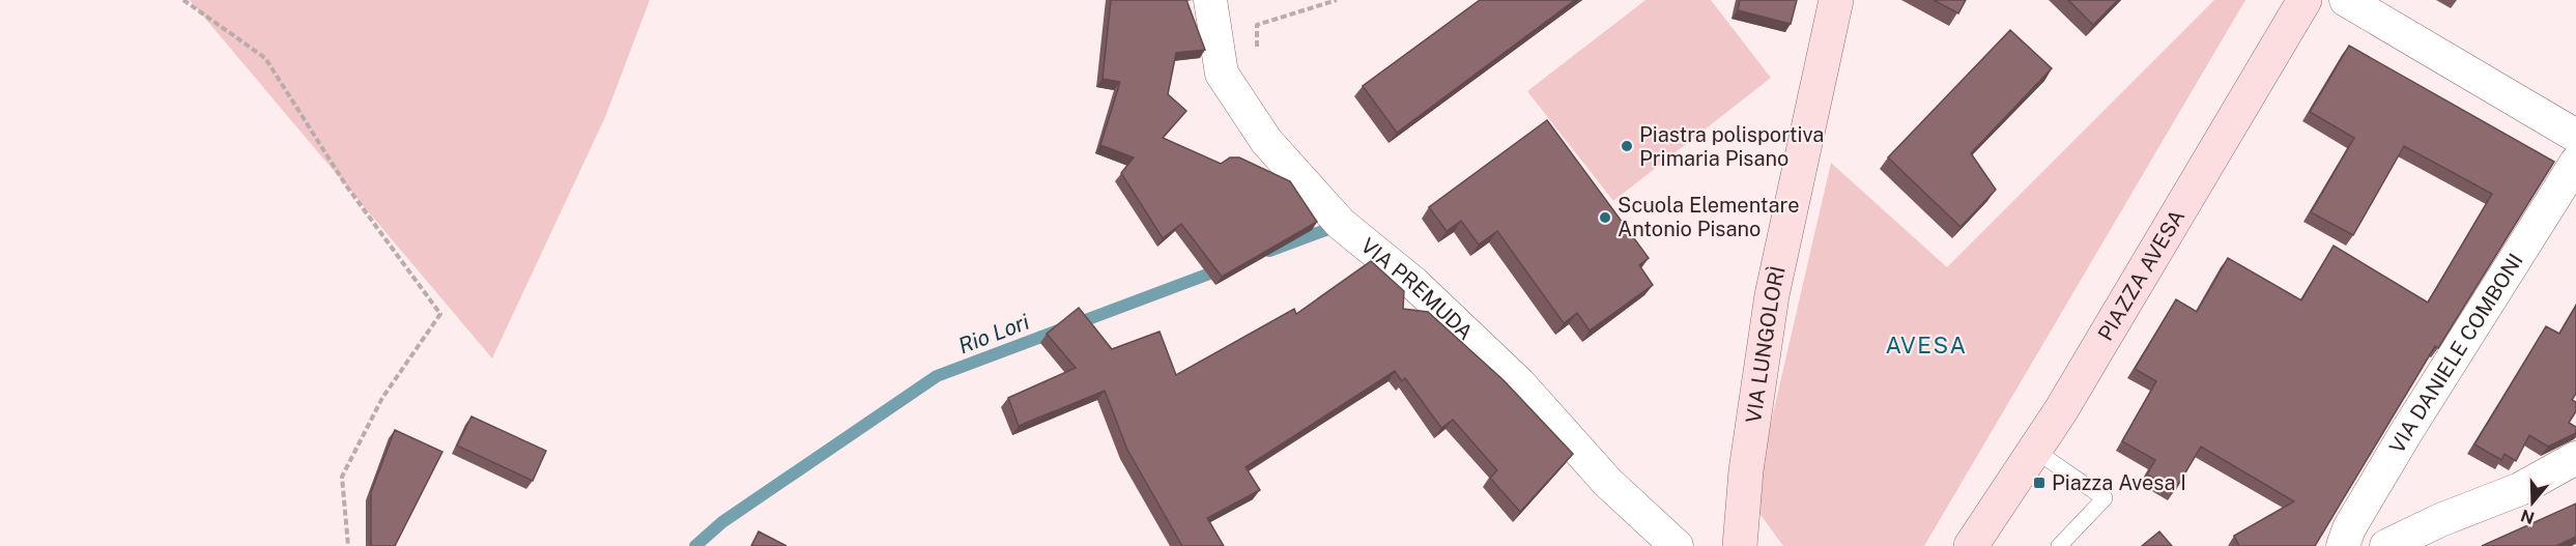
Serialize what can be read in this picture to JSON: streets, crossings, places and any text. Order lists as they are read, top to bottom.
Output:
{
  "streets": {
    "street": [
      "PIAZZA AVESA",
      "VIA PREMUDA",
      "VIA LUNGOLORÌ",
      "VIA DANIELE COMBONI"
    ]
  },
  "districts": ["AVESA"],
  "water": ["Rio Lori"],
  "places": {
    "other": ["Piastra polisportiva Primaria Pisano", "Scuola Elementare Antonio Pisano"],
    "transit": ["Piazza Avesa I"]
  },
  "north": "bottom"
}
